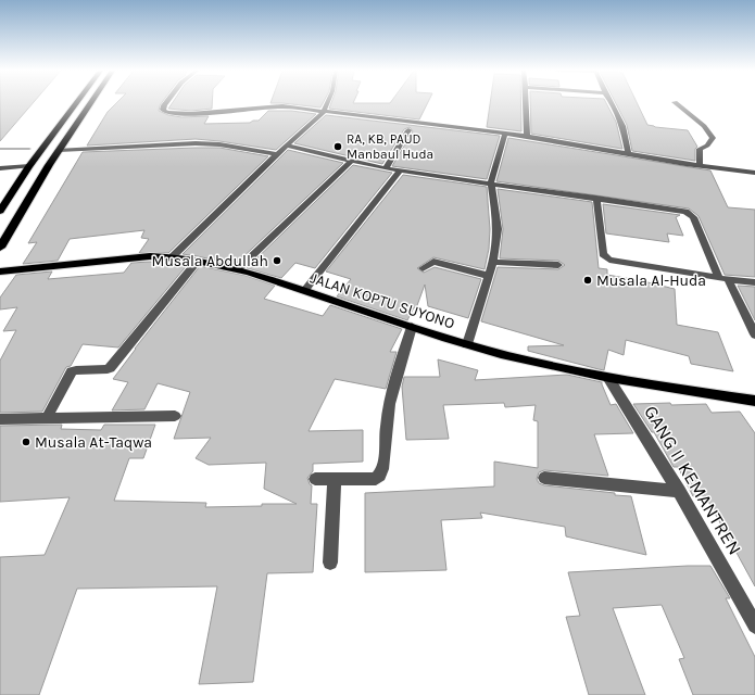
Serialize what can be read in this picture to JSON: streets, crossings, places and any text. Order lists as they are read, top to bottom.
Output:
{
  "streets": {
    "main road": ["JALAN KOPTU SUYONO"],
    "street": ["GANG II KEMANTREN"]
  },
  "crossings": [
    ["JALAN KOPTU SUYONO", "GANG II KEMANTREN"]
  ],
  "places": [
    "RA, KB, PAUD Manbaul Huda",
    "Musala Abdullah",
    "Musala Al-Huda",
    "Musala At-Taqwa"
  ]
}
